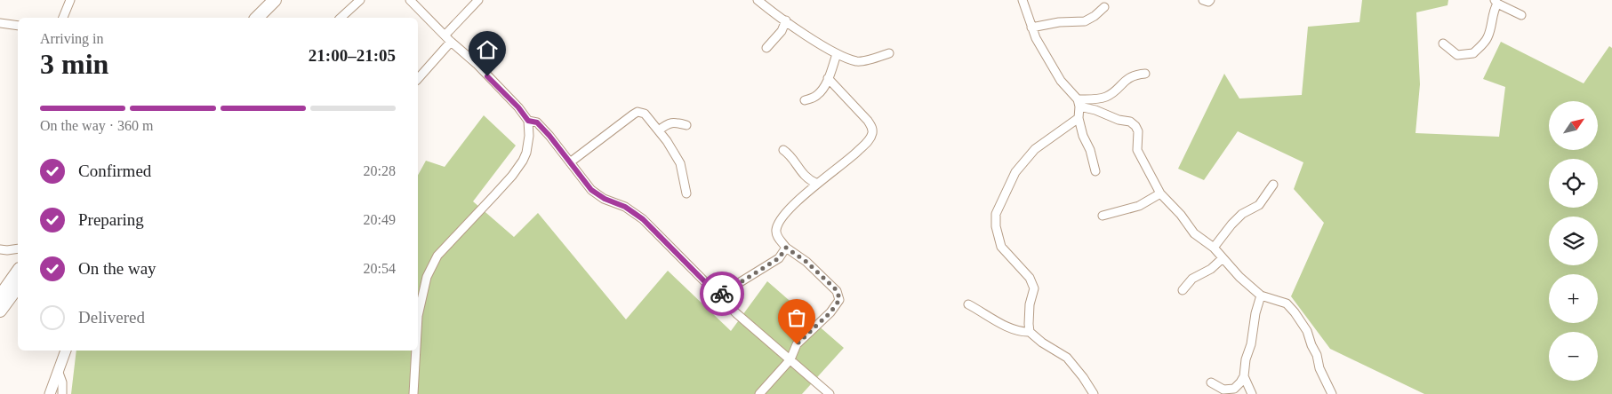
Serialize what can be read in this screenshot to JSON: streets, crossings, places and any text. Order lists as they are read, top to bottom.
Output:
{
  "north": "top right",
  "page": {
    "heading": ["3 min", "Arriving in", "21:00–21:05"],
    "bar": "On the way · 360 m",
    "map_buttons": ["+", "−"],
    "list": [
      ["Confirmed", "20:28"],
      ["Preparing", "20:49"],
      ["On the way", "20:54"],
      "Delivered"
    ]
  }
}
